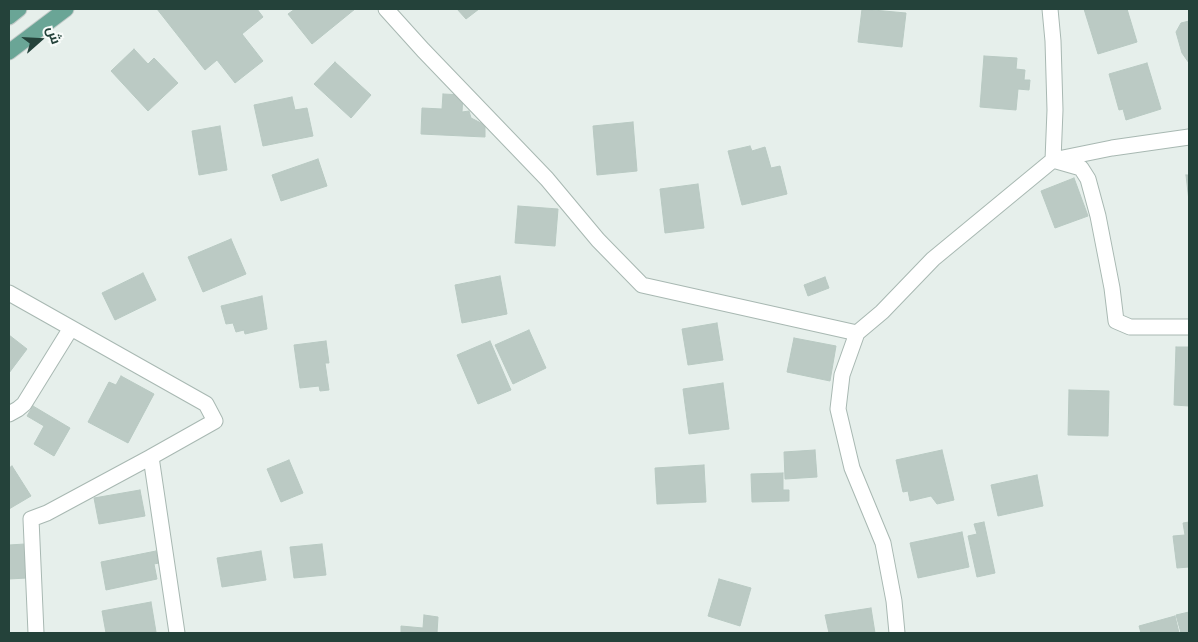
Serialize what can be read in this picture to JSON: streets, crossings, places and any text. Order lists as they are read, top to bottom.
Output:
{
  "north": "right"
}
